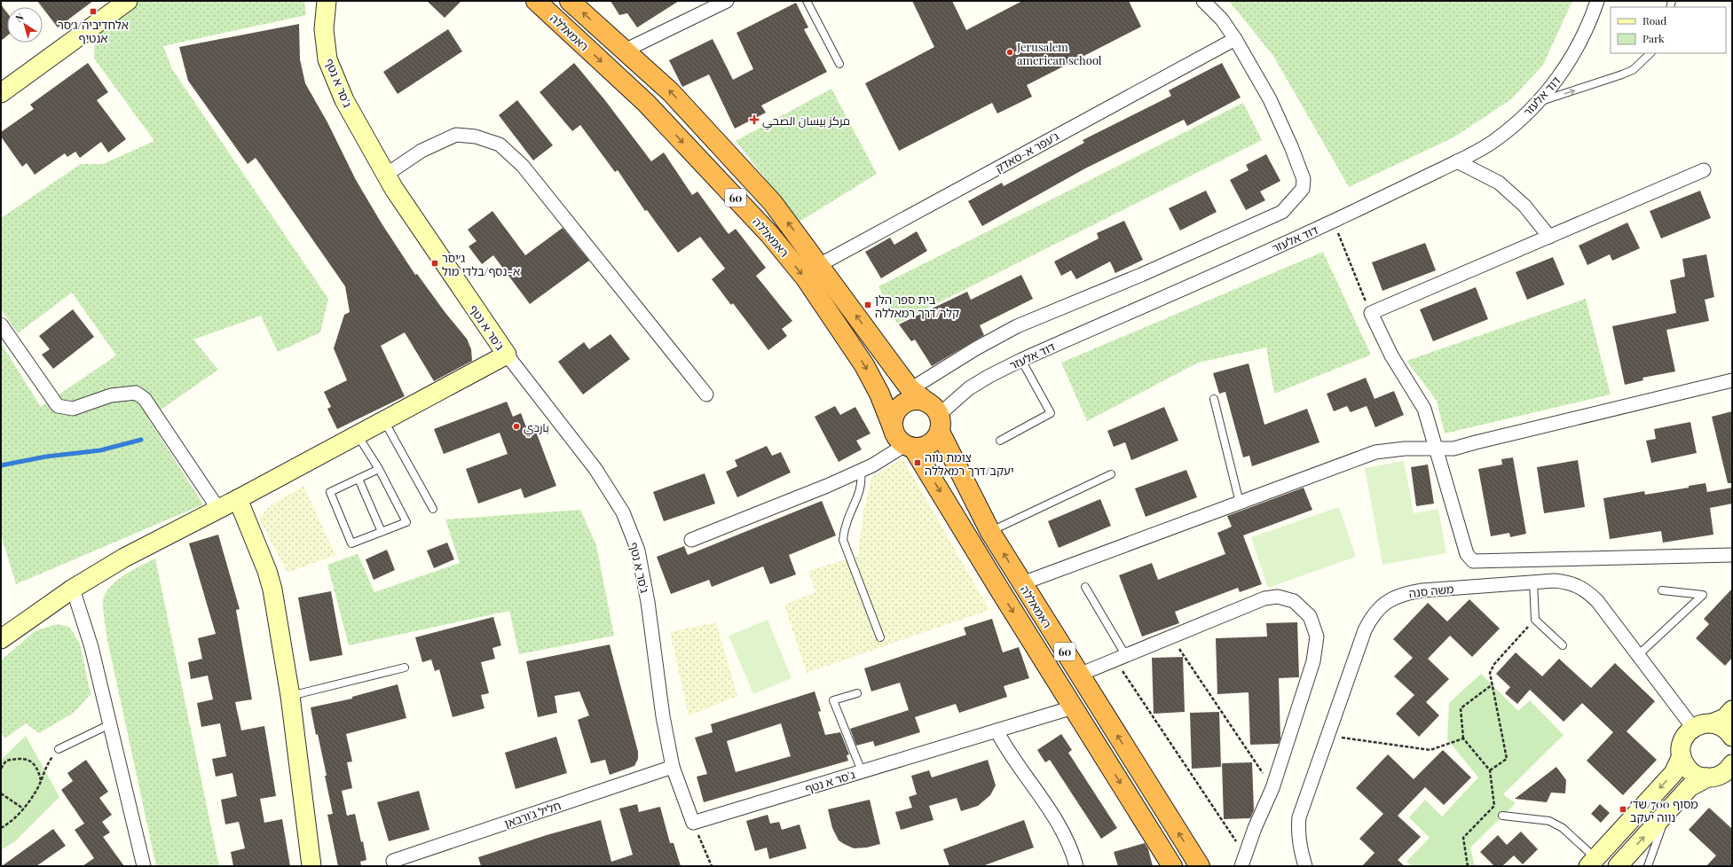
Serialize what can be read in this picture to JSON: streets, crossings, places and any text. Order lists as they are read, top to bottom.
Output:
{
  "streets": {
    "highway": ["ראמאללה", "60"],
    "street": [
      "ג'סר א נטף",
      "דוד אלעזר",
      "ג'עפר א-סאדק",
      "משה סנה",
      "חליל ג'ורבאן"
    ]
  },
  "crossings": [
    ["ראמאללה", "ג'סר א נטף"],
    ["ראמאללה", "דוד אלעזר"],
    ["ראמאללה", "ג'עפר א-סאדק"],
    ["ראמאללה", "60"],
    ["ג'סר א נטף", "חליל ג'ורבאן"],
    ["דוד אלעזר", "60"]
  ],
  "places": {
    "transit": [
      "אלחדיביה/ג׳סר אנטיף",
      "ג׳יסר א-נסף/בלדי מול",
      "בית ספר הלן קלר/דרך רמאללה",
      "צומת נווה יעקב/דרך רמאללה",
      "מסוף 700/שד׳ נווה יעקב"
    ],
    "other": ["Jerusalem american school", "باردي"],
    "health": ["مركز بيسان الصحي"]
  },
  "legend": ["Road", "Park"],
  "north": "top left"
}
